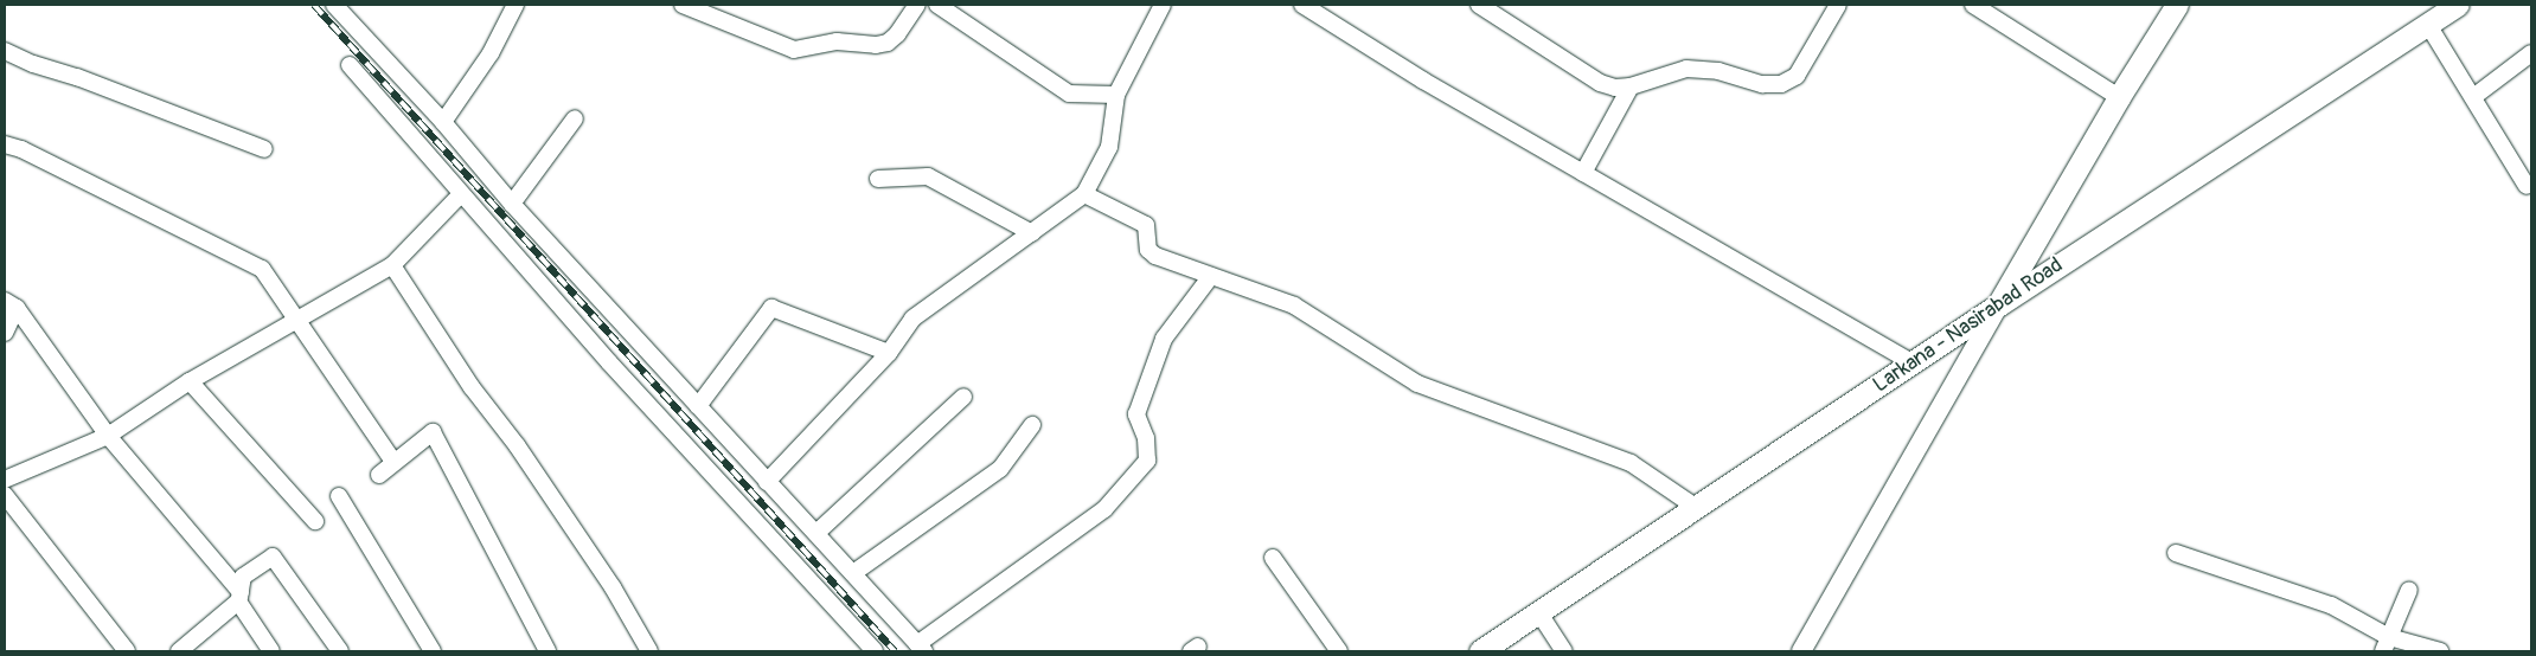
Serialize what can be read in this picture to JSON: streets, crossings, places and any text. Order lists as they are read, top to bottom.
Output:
{
  "streets": {
    "main road": ["Larkana - Nasirabad Road"]
  }
}
